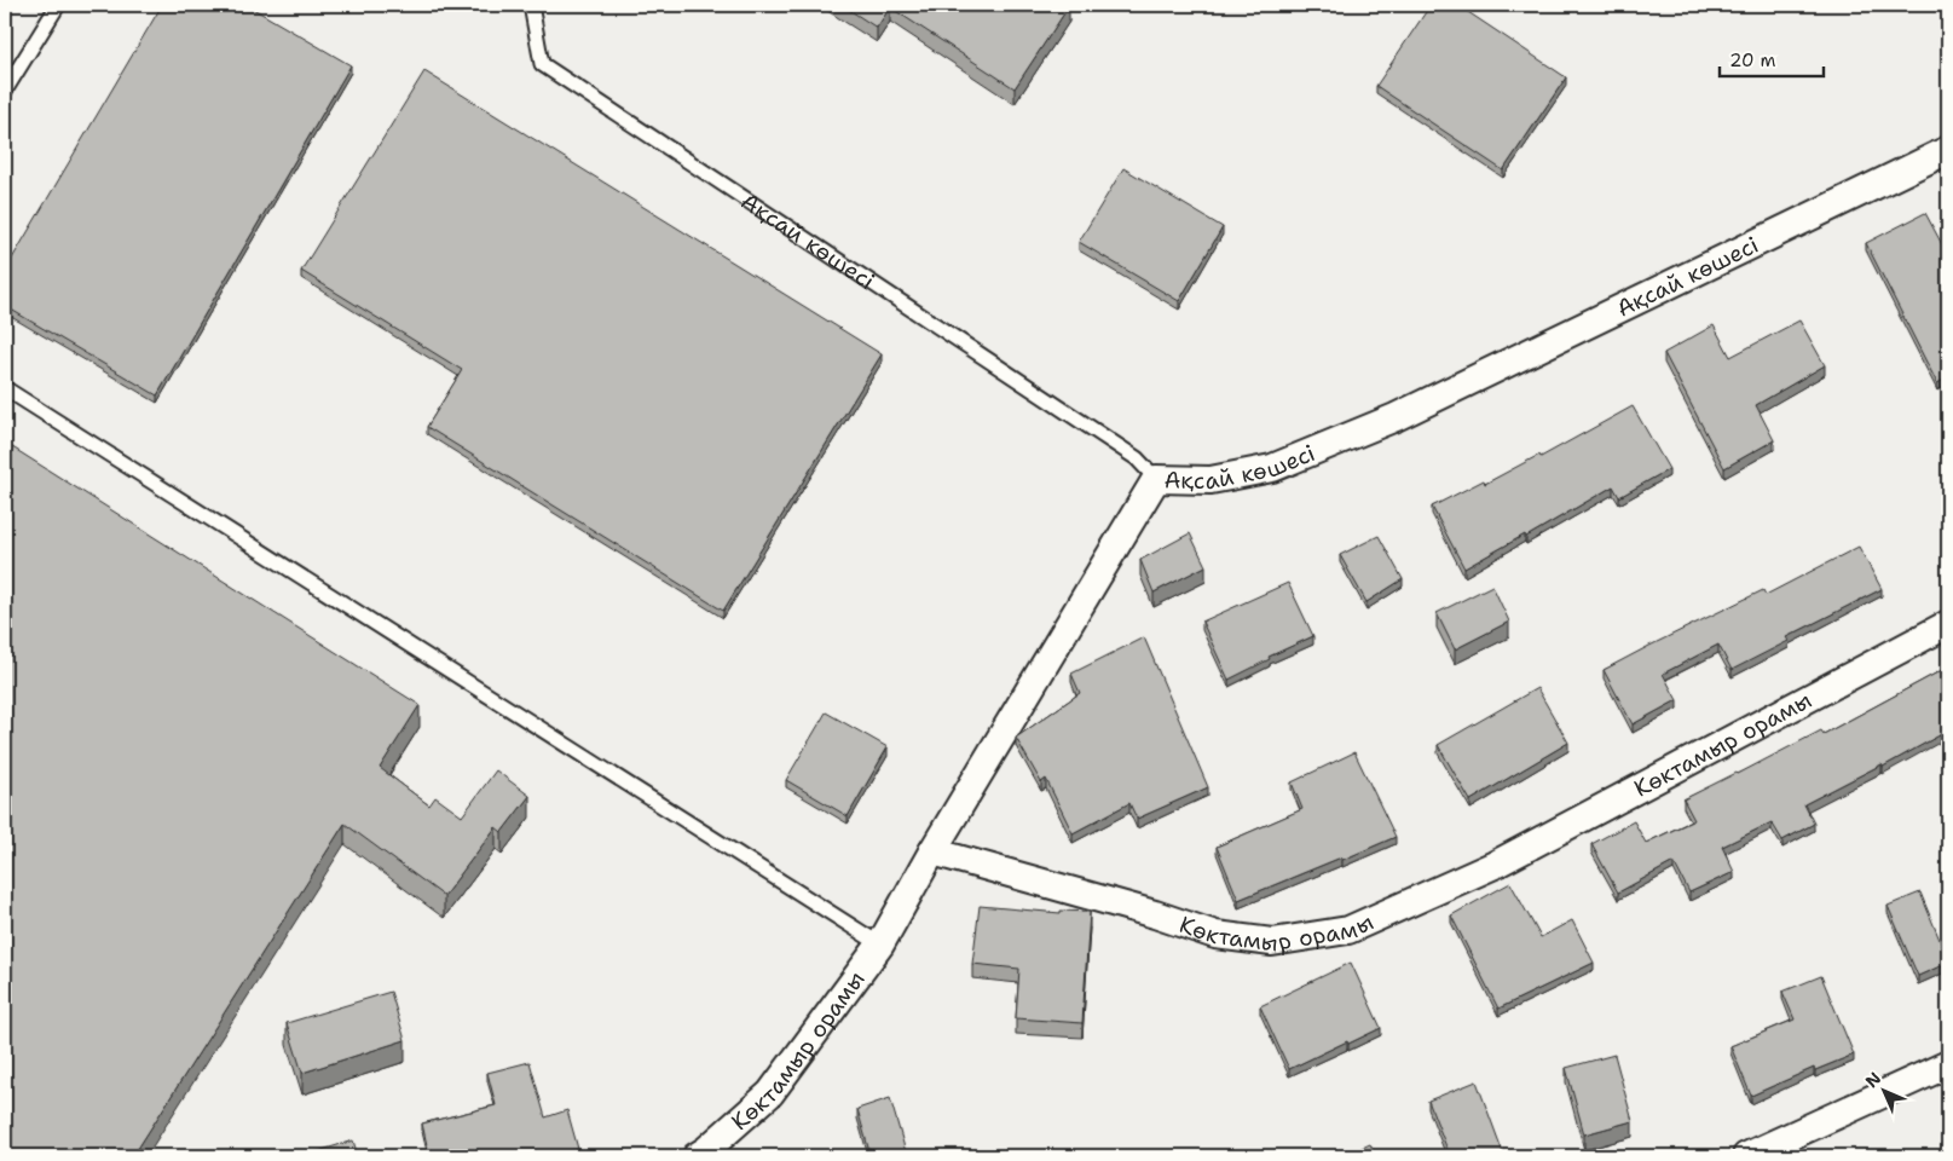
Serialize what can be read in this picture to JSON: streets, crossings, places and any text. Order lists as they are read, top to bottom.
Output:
{
  "streets": {
    "street": ["Ақсай көшесі", "Көктамыр орамы"]
  },
  "scale_bar": "20 m",
  "north": "top left"
}
